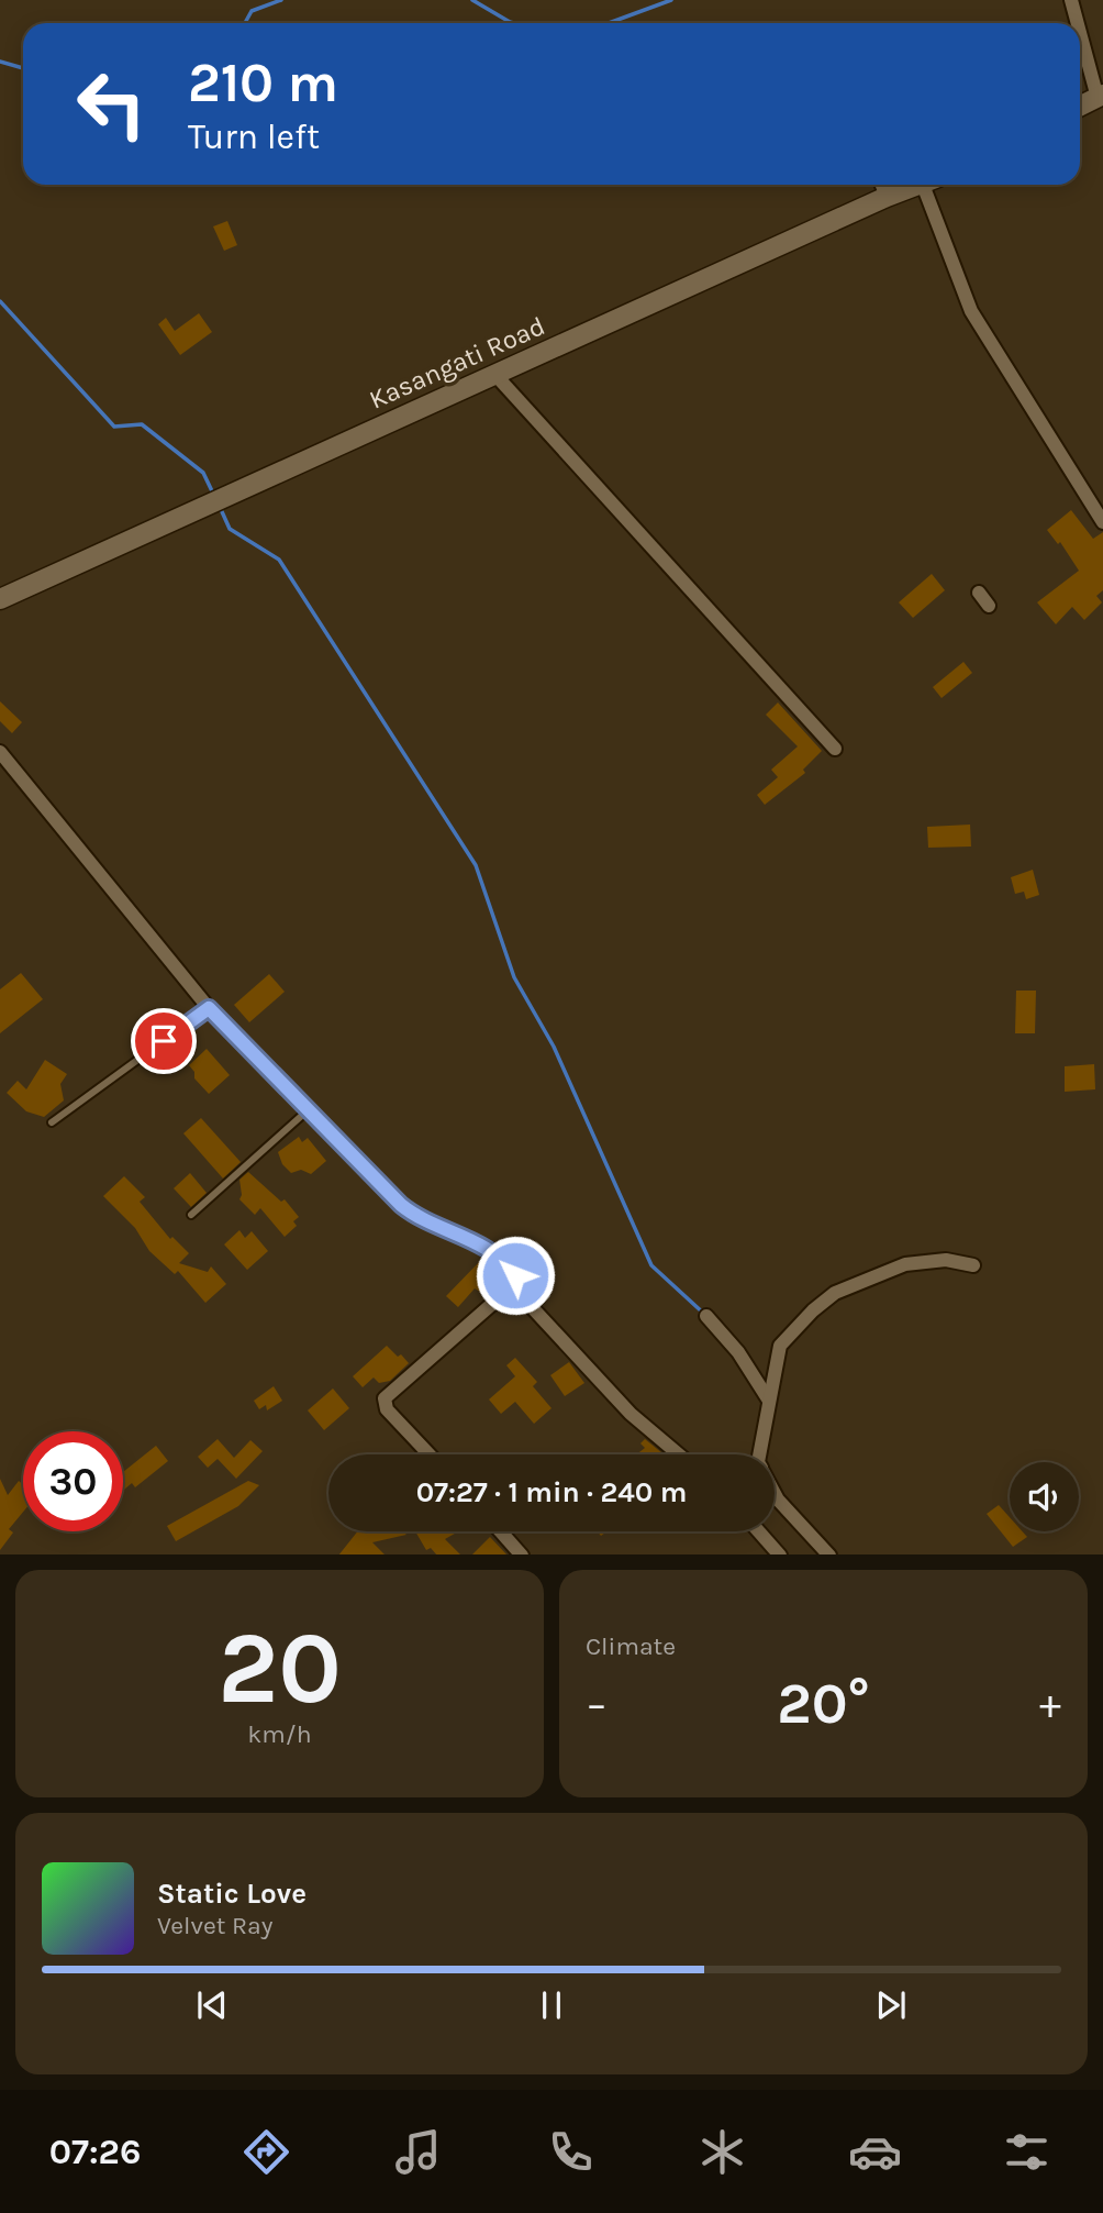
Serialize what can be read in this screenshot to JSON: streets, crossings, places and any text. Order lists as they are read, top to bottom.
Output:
{
  "streets": {
    "street": ["Kasangati Road"]
  },
  "page": {
    "turn": ["210 m", "Turn left"],
    "limit": "30",
    "trip": "07:27 · 1 min · 240 m",
    "tile": [
      ["20", "km/h"],
      "Climate"
    ],
    "heat": ["−", "20°", "+"],
    "song": ["Static Love", "Velvet Ray"],
    "tabs": "07:26"
  }
}
